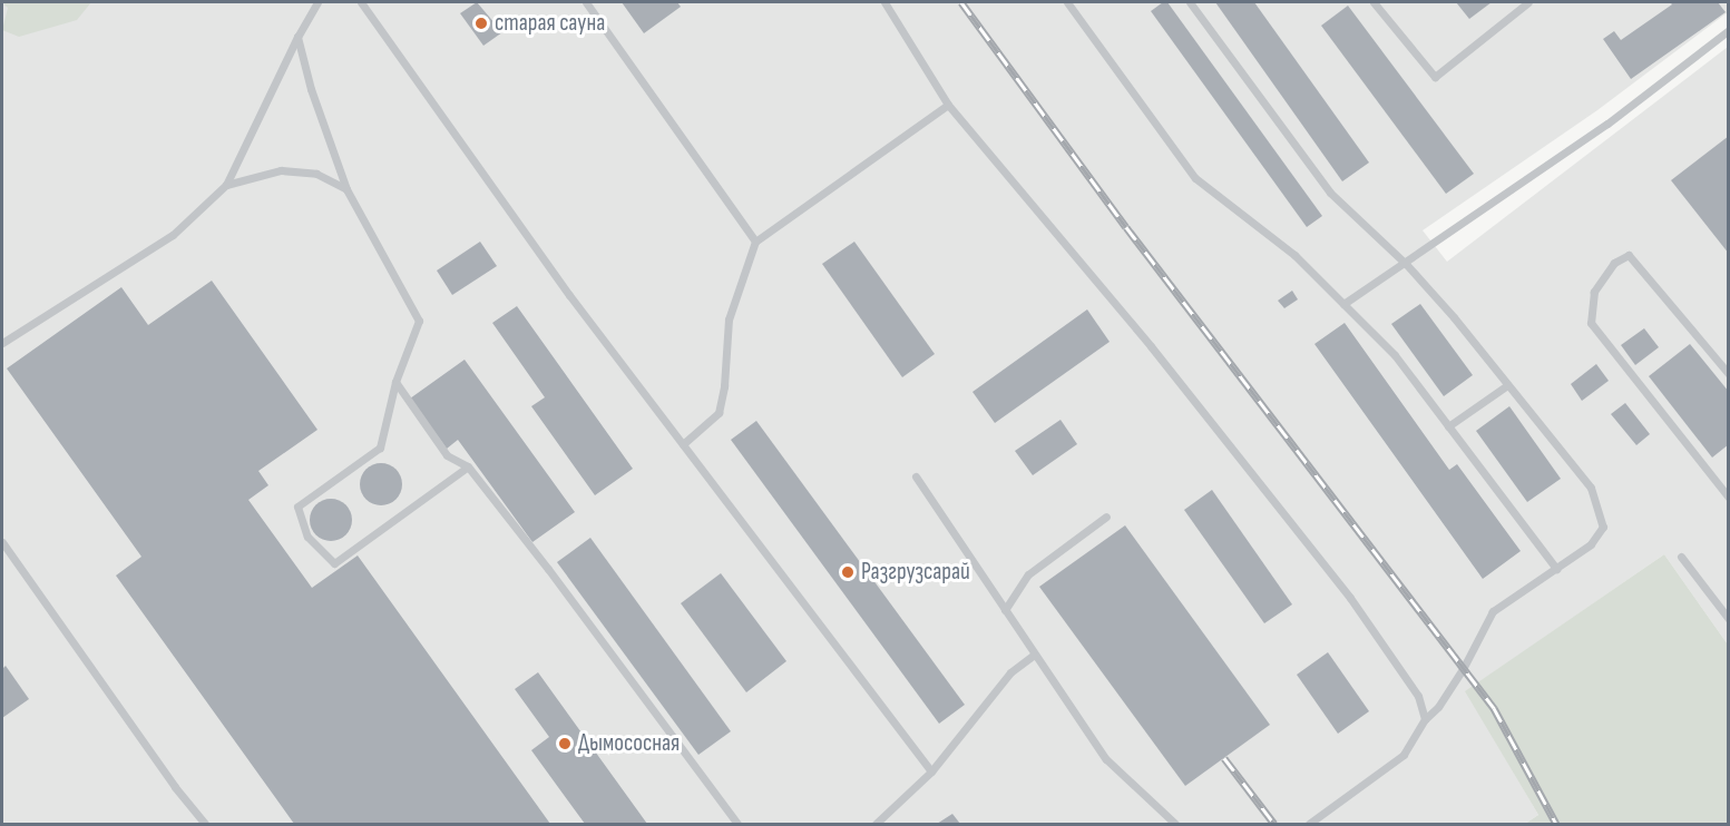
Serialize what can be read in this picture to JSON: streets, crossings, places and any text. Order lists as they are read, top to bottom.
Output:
{
  "places": ["старая сауна", "Разгрузсарай", "Дымососная"]
}
